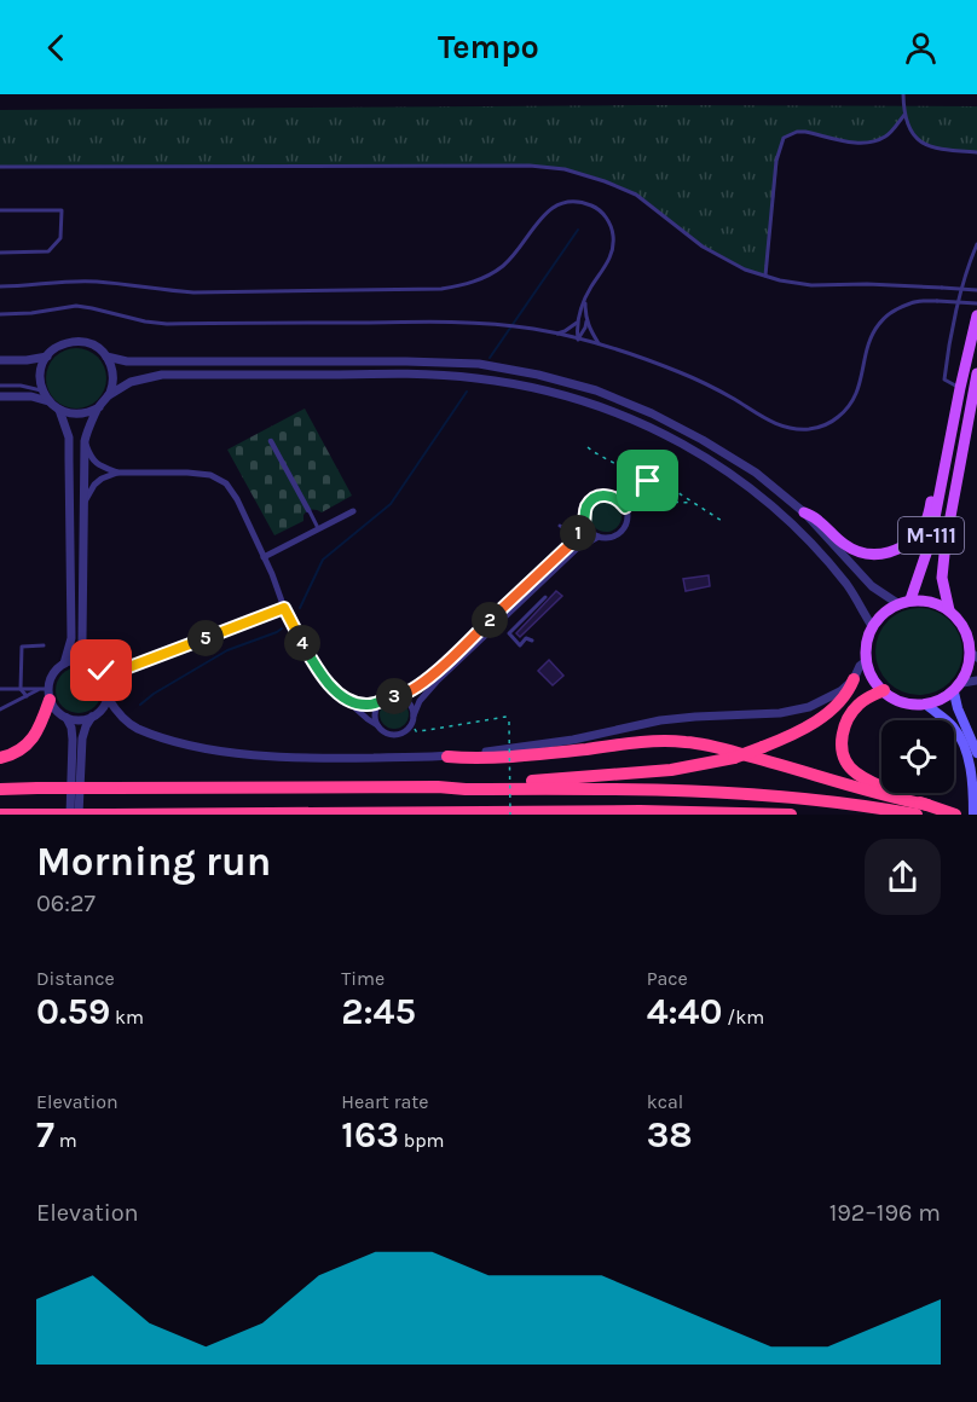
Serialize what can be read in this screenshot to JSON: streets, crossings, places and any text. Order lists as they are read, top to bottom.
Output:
{
  "streets": {
    "main road": ["M-111"]
  },
  "page": {
    "header": "Tempo",
    "pins": [
      "1",
      "2",
      "5",
      "4",
      "3"
    ],
    "heading": ["Morning run", "06:27"],
    "stats": [
      ["Distance", "0.59 km"],
      ["Time", "2:45"],
      ["Pace", "4:40 /km"],
      ["Elevation", "7 m"],
      ["Heart rate", "163 bpm"],
      ["kcal", "38"]
    ],
    "chart": ["Elevation", "192–196 m"]
  }
}
